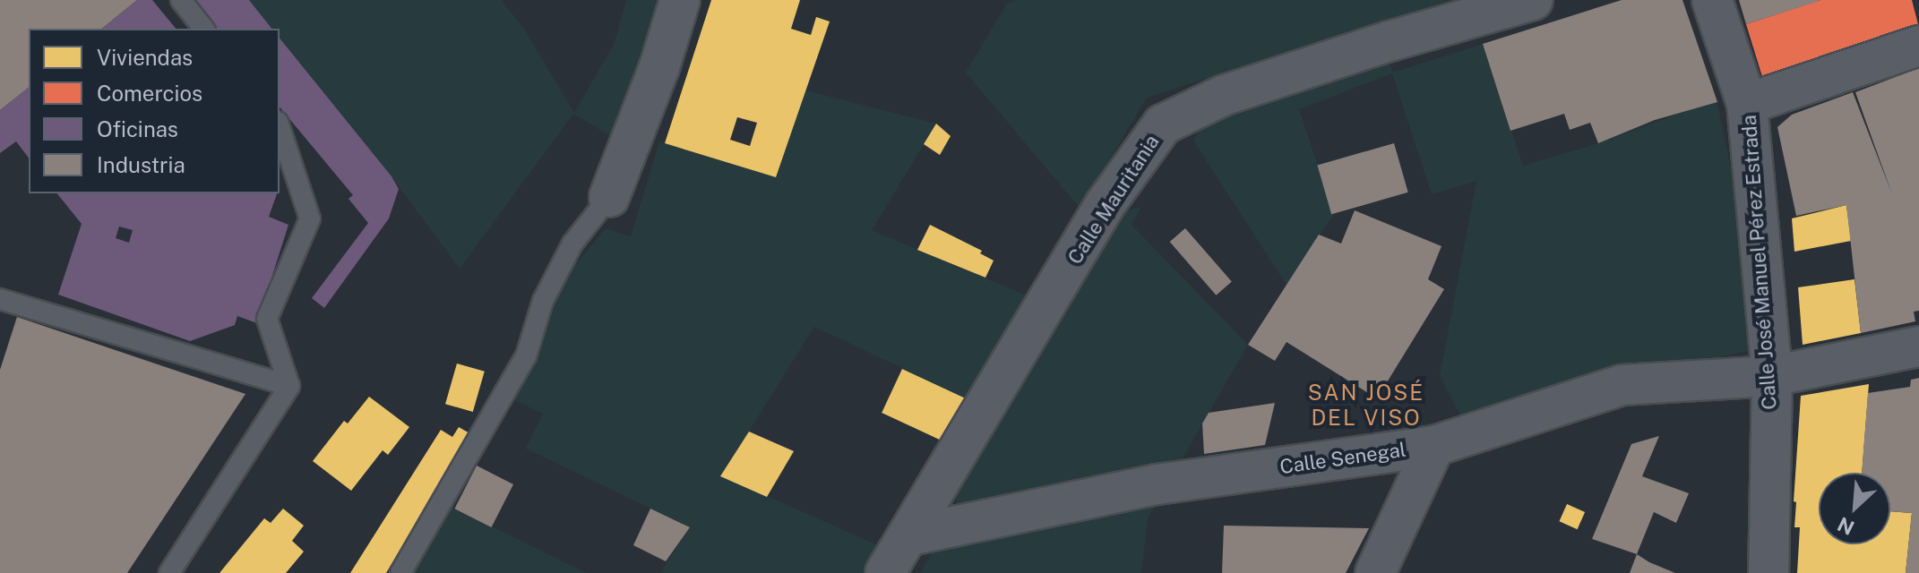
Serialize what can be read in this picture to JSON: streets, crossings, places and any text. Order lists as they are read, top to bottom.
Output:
{
  "streets": {
    "street": ["Calle Mauritania", "Calle José Manuel Pérez Estrada", "Calle Senegal"]
  },
  "crossings": [
    ["Calle Mauritania", "Calle Senegal"],
    ["Calle José Manuel Pérez Estrada", "Calle Senegal"]
  ],
  "districts": ["SAN JOSÉ DEL VISO"],
  "legend": [
    "Viviendas",
    "Comercios",
    "Oficinas",
    "Industria"
  ],
  "north": "bottom left"
}
